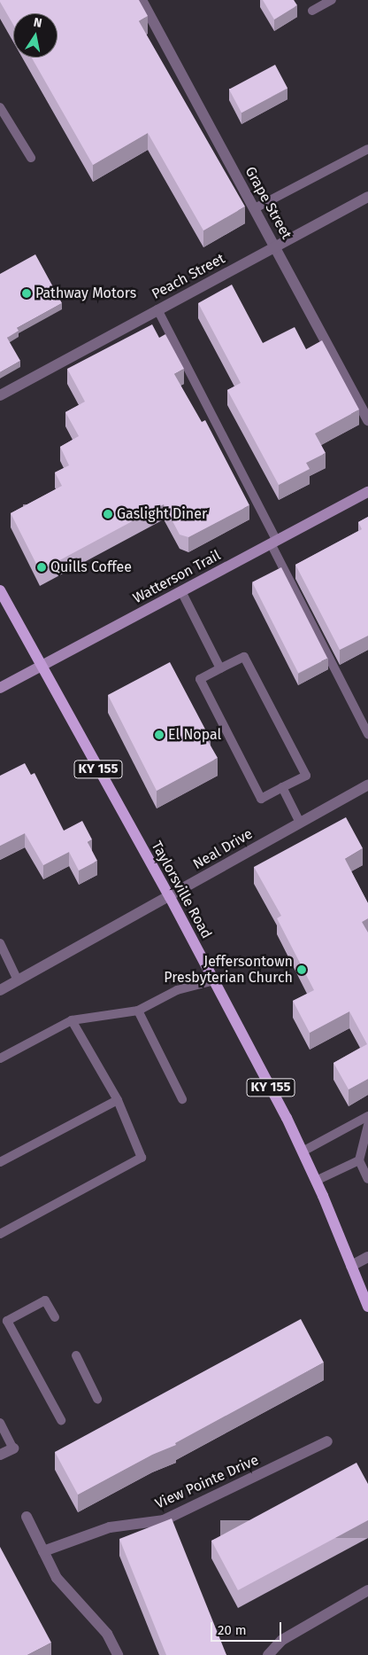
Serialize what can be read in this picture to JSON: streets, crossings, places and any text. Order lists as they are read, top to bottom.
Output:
{
  "streets": {
    "main road": ["Watterson Trail", "KY 155", "Taylorsville Road"],
    "street": [
      "Grape Street",
      "Peach Street",
      "Neal Drive",
      "View Pointe Drive"
    ]
  },
  "crossings": [
    ["Grape Street", "Peach Street"],
    ["Watterson Trail", "Taylorsville Road"],
    ["Neal Drive", "Taylorsville Road"]
  ],
  "places": [
    "Pathway Motors",
    "Gaslight Diner",
    "Quills Coffee",
    "El Nopal",
    "Jeffersontown Presbyterian Church"
  ],
  "scale_bar": "20 m",
  "north": "top"
}
